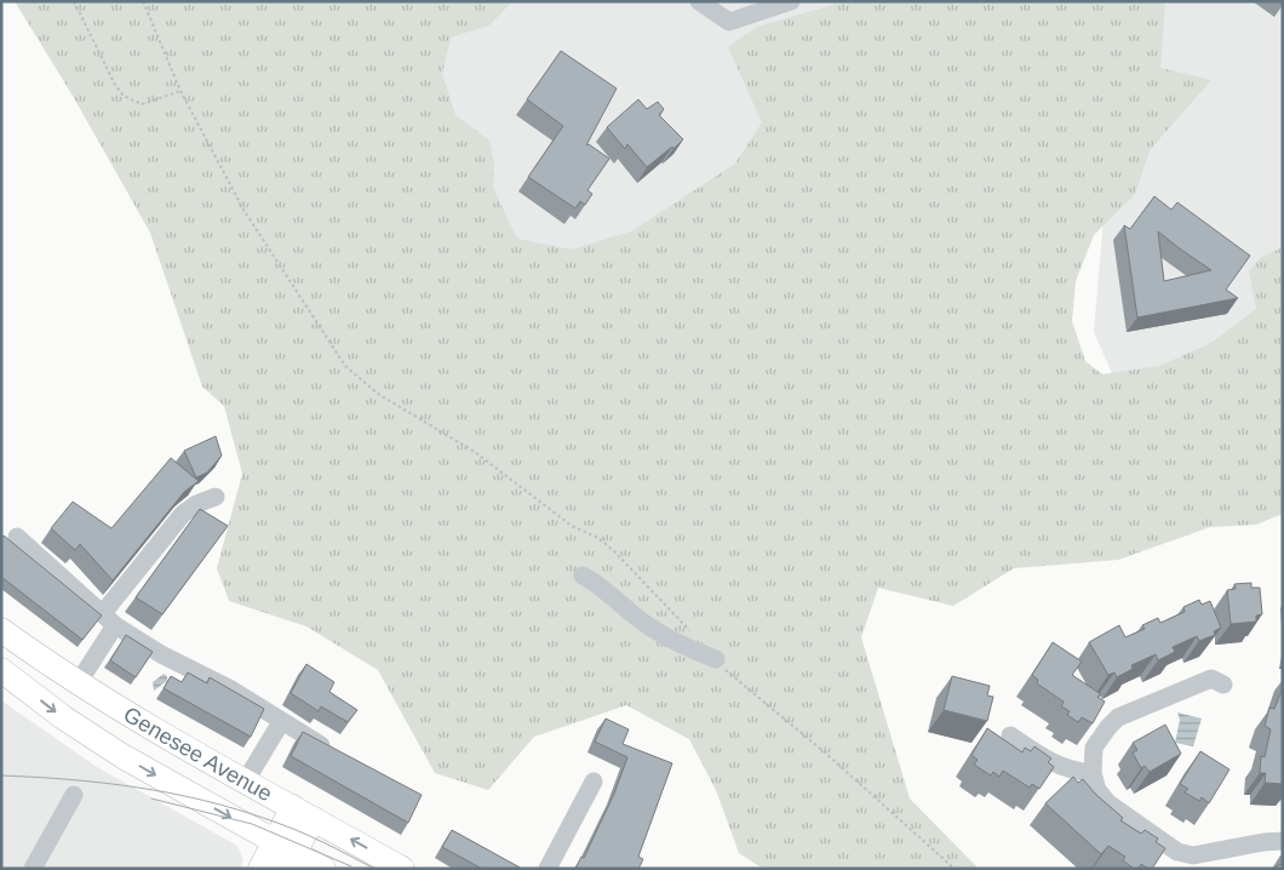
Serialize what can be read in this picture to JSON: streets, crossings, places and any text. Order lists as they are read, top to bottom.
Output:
{
  "streets": {
    "main road": ["Genesee Avenue"]
  }
}
